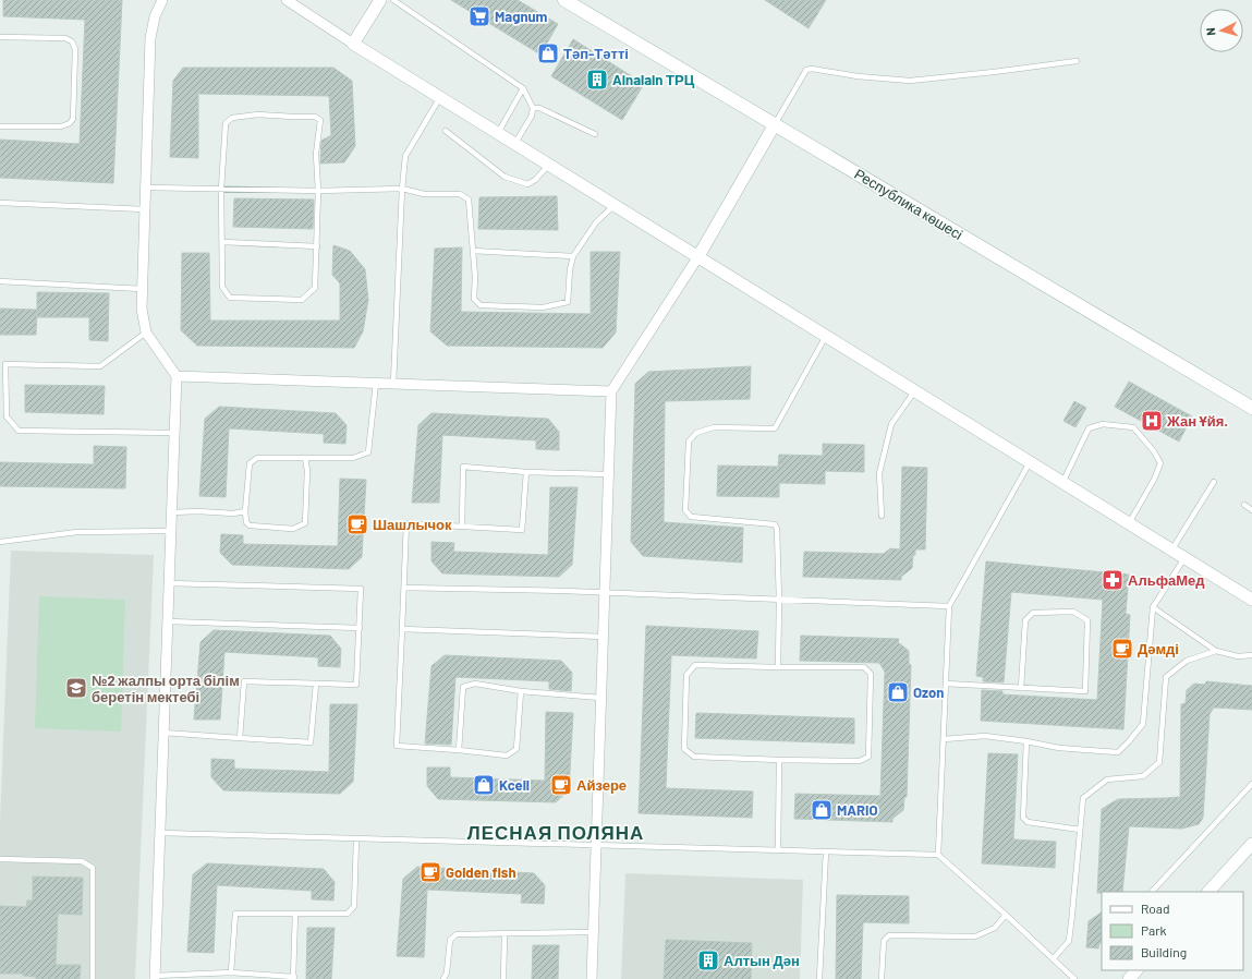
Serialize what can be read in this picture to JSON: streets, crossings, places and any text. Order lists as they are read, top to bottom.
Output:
{
  "streets": {
    "main road": ["Республика көшесі"]
  },
  "districts": ["ЛЕСНАЯ ПОЛЯНА"],
  "places": {
    "supermarket": ["Magnum"],
    "shop": [
      "Тәп-Тәтті",
      "Ozon",
      "Kcell",
      "MARIO"
    ],
    "building": ["Ainalain ТРЦ", "Алтын Дән"],
    "hospital": ["Жан Ұйя."],
    "cafe": [
      "Шашлычок",
      "Дәмді",
      "Айзере",
      "Golden fish"
    ],
    "pharmacy": ["АльфаМед"],
    "school or university": ["№2 жалпы орта білім беретін мектебі"]
  },
  "legend": ["Road", "Park", "Building"],
  "north": "left"
}
